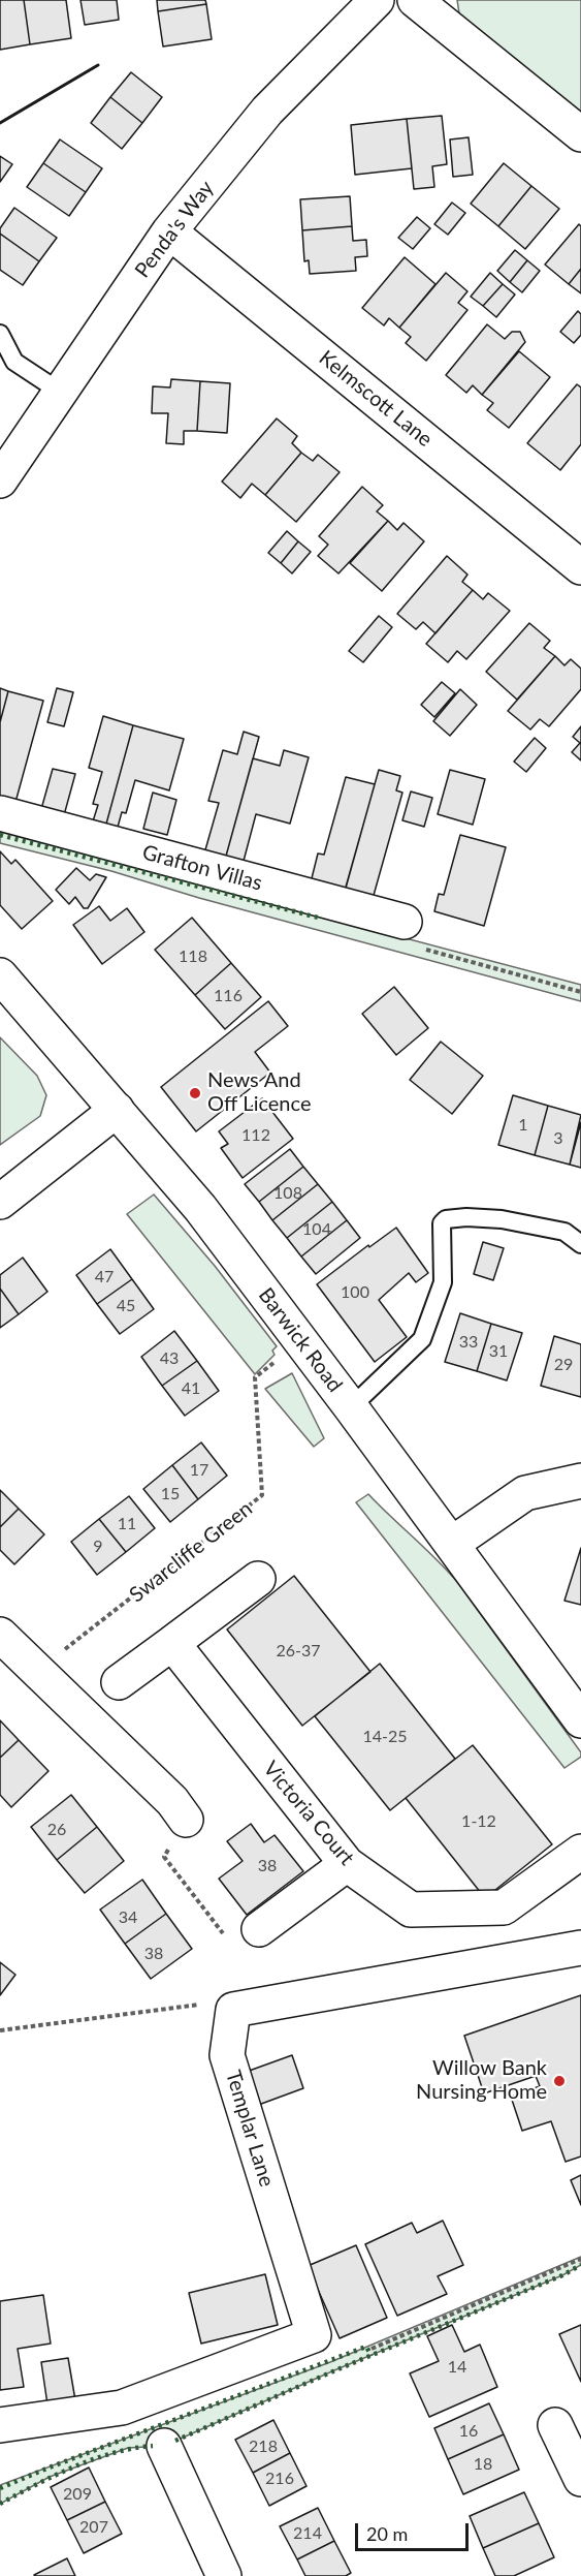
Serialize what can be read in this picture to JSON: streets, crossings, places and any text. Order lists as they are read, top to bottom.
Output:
{
  "streets": {
    "street": [
      "Penda's Way",
      "Kelmscott Lane",
      "Grafton Villas",
      "Barwick Road",
      "Victoria Court",
      "Templar Lane"
    ],
    "path": ["Swarcliffe Green"]
  },
  "crossings": [
    ["Penda's Way", "Kelmscott Lane"],
    ["Barwick Road", "Swarcliffe Green"]
  ],
  "places": ["News And Off Licence", "Willow Bank Nursing Home"],
  "house_numbers": [
    "118",
    "116",
    "1",
    "112",
    "3",
    "108",
    "104",
    "47",
    "100",
    "45",
    "33",
    "31",
    "43",
    "29",
    "41",
    "17",
    "15",
    "11",
    "9",
    "26-37",
    "14-25",
    "1-12",
    "26",
    "38",
    "34",
    "38",
    "14",
    "16",
    "218",
    "18",
    "216",
    "209",
    "207",
    "214"
  ],
  "scale_bar": "20 m"
}
